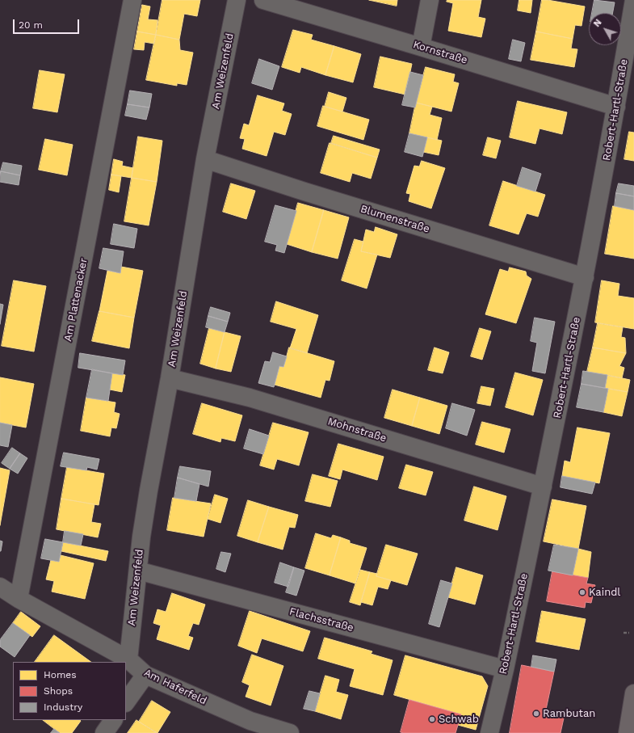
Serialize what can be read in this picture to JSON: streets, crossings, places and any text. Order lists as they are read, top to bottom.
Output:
{
  "streets": {
    "street": [
      "Kornstraße",
      "Am Weizenfeld",
      "Robert-Hartl-Straße",
      "Blumenstraße",
      "Am Plattenacker",
      "Mohnstraße",
      "Flachsstraße",
      "Am Haferfeld"
    ]
  },
  "crossings": [
    ["Kornstraße", "Robert-Hartl-Straße"],
    ["Am Weizenfeld", "Blumenstraße"],
    ["Am Weizenfeld", "Mohnstraße"],
    ["Am Weizenfeld", "Flachsstraße"],
    ["Am Weizenfeld", "Am Haferfeld"],
    ["Robert-Hartl-Straße", "Blumenstraße"],
    ["Robert-Hartl-Straße", "Mohnstraße"],
    ["Robert-Hartl-Straße", "Flachsstraße"],
    ["Am Plattenacker", "Am Haferfeld"]
  ],
  "places": ["Kaindl", "Rambutan", "Schwab"],
  "legend": ["Homes", "Shops", "Industry"],
  "scale_bar": "20 m",
  "north": "top left"
}
